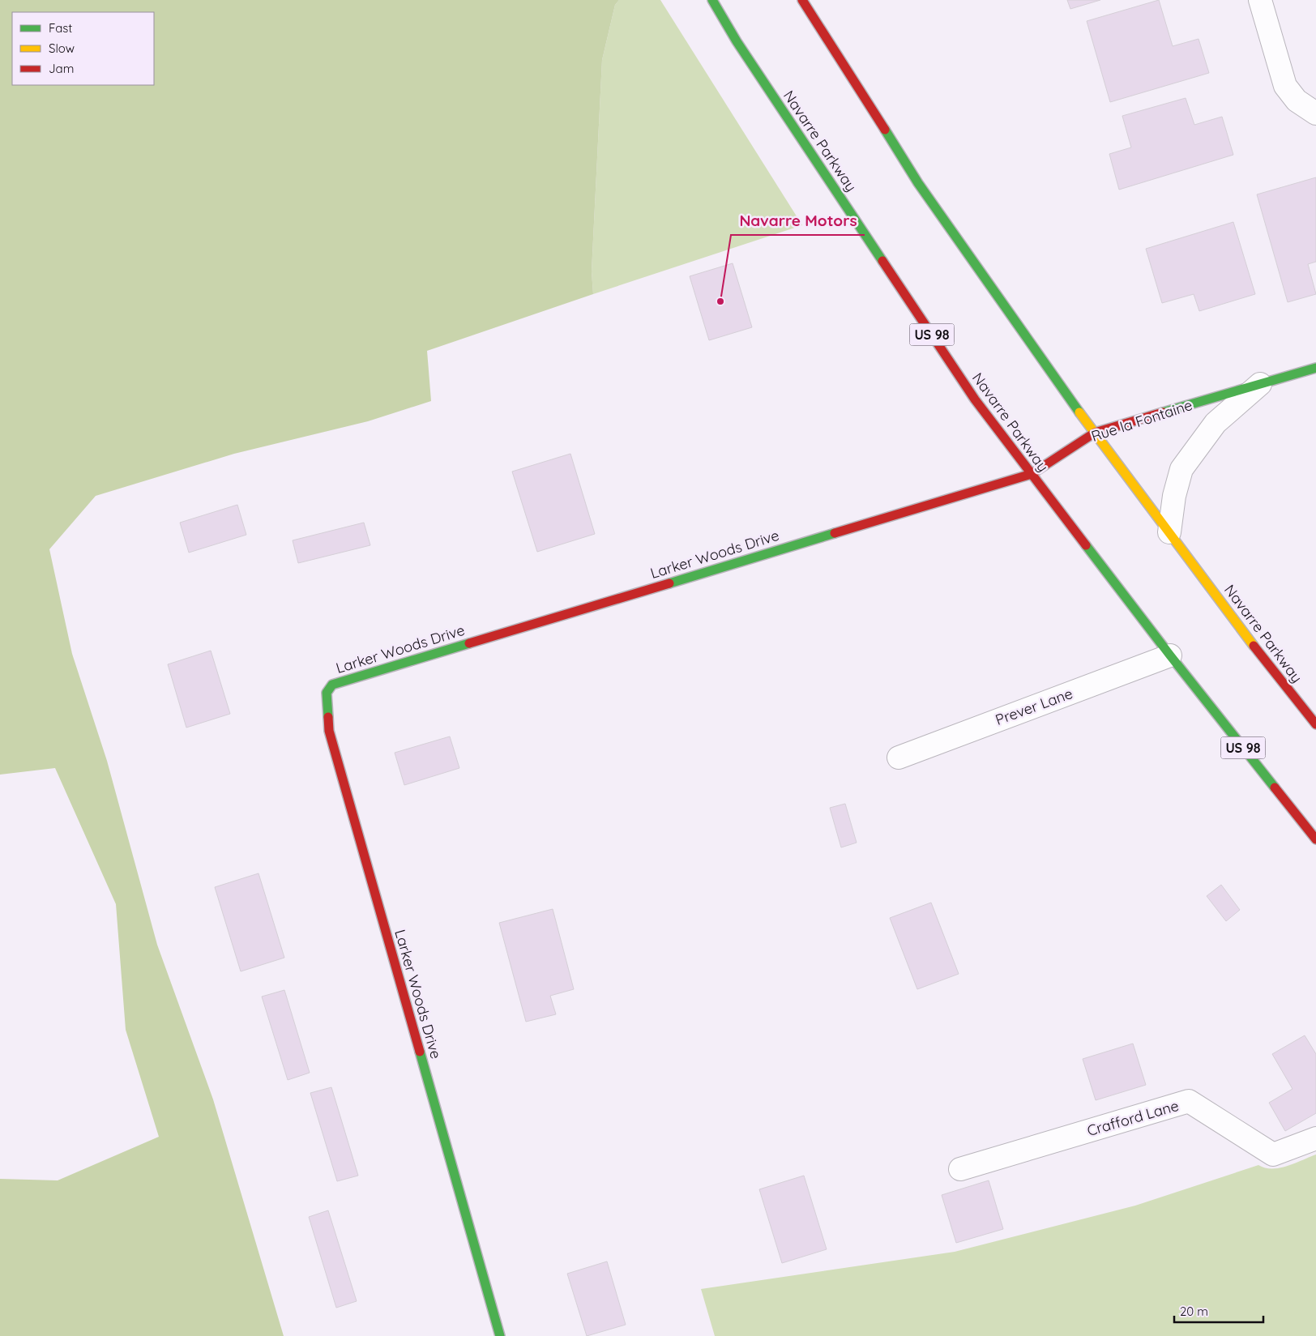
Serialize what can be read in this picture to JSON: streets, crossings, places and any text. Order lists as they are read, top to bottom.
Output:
{
  "streets": {
    "main road": [
      "Navarre Parkway",
      "US 98",
      "Rue la Fontaine",
      "Larker Woods Drive"
    ],
    "street": ["Prever Lane", "Crafford Lane"]
  },
  "crossings": [
    ["Navarre Parkway", "Rue la Fontaine"],
    ["Navarre Parkway", "Larker Woods Drive"],
    ["Navarre Parkway", "Prever Lane"],
    ["Rue la Fontaine", "Larker Woods Drive"]
  ],
  "places": ["Navarre Motors"],
  "legend": ["Fast", "Slow", "Jam"],
  "scale_bar": "20 m"
}
